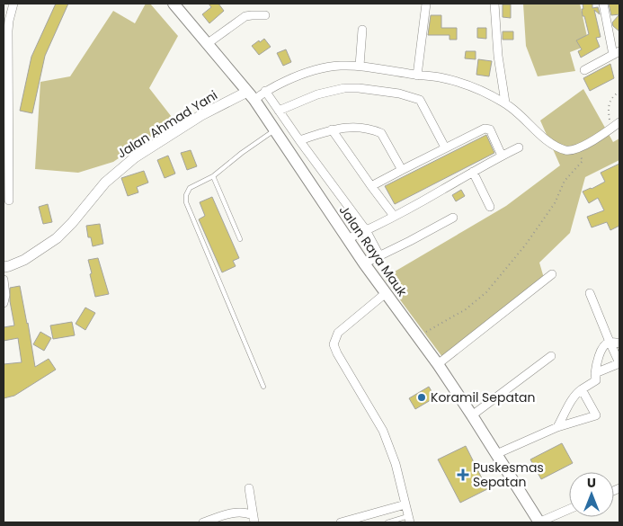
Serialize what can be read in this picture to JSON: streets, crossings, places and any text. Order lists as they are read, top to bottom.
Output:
{
  "streets": {
    "main road": ["Jalan Raya Mauk"],
    "street": ["Jalan Ahmad Yani"]
  },
  "crossings": [
    ["Jalan Ahmad Yani", "Jalan Raya Mauk"]
  ],
  "places": {
    "other": ["Koramil Sepatan"],
    "health": ["Puskesmas Sepatan"]
  },
  "north": "top"
}
